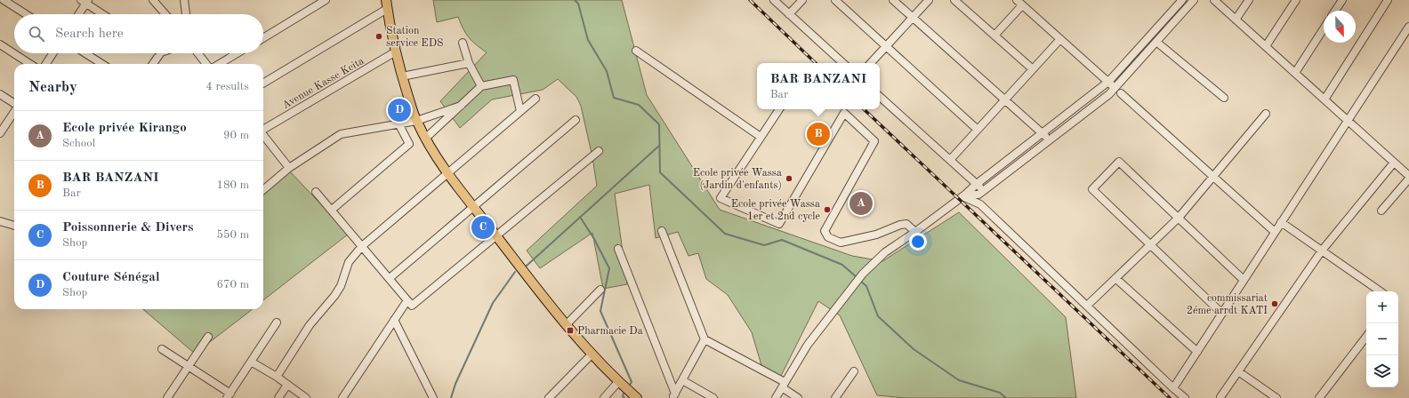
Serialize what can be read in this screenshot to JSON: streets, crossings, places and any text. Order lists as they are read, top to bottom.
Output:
{
  "streets": {
    "street": ["Avenue Kasse Keita"]
  },
  "places": {
    "other": [
      "Station service EDS",
      "Ecole privée Wassa (Jardin d'enfants)",
      "Ecole privée Wassa 1er et 2nd cycle",
      "commissariat 2éme arrdt KATI"
    ],
    "transit": ["Pharmacie Da"]
  },
  "north": "bottom",
  "page": {
    "search": "Search here",
    "popup": ["BAR BANZANI", "Bar"],
    "heading": ["Nearby", "4 results"],
    "pins": [
      "D",
      "B",
      "A",
      "C"
    ],
    "list": [
      {
        "mark": "A",
        "name": "Ecole privée Kirango",
        "note": "School",
        "value": "90 m"
      },
      {
        "mark": "B",
        "name": "BAR BANZANI",
        "note": "Bar",
        "value": "180 m"
      },
      {
        "mark": "C",
        "name": "Poissonnerie & Divers",
        "note": "Shop",
        "value": "550 m"
      },
      {
        "mark": "D",
        "name": "Couture Sénégal",
        "note": "Shop",
        "value": "670 m"
      }
    ],
    "map_buttons": ["+", "−"]
  }
}
